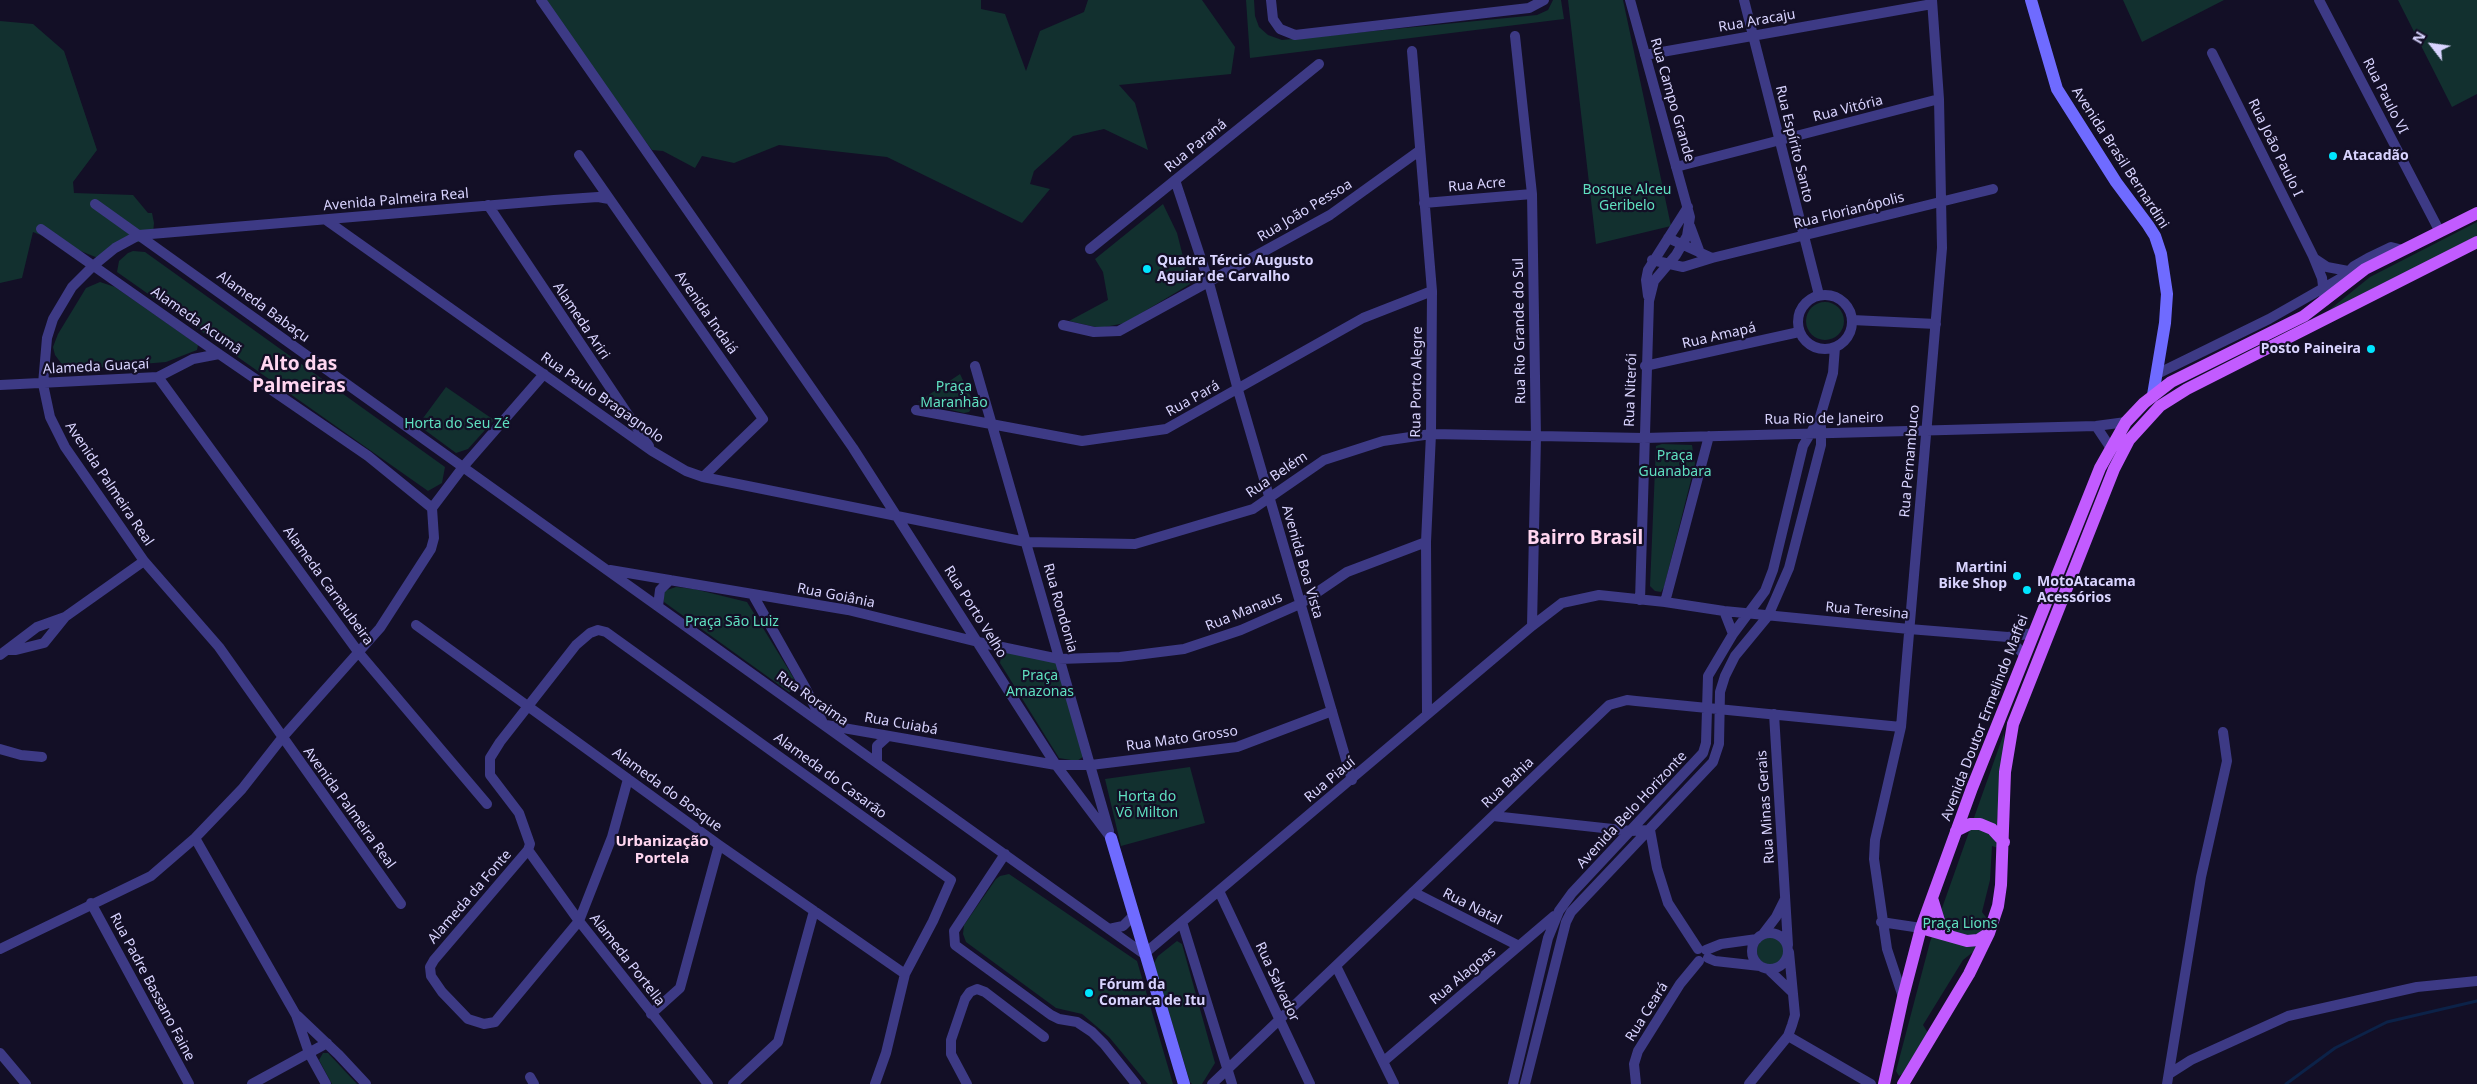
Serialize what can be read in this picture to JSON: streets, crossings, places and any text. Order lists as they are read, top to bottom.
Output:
{
  "streets": {
    "main road": ["Avenida Doutor Ermelindo Maffei"],
    "street": [
      "Rua Aracaju",
      "Rua Paulo VI",
      "Rua Campo Grande",
      "Rua Vitória",
      "Rua Espírito Santo",
      "Rua Paraná",
      "Rua João Paulo I",
      "Avenida Brasil Bernardini",
      "Rua Acre",
      "Avenida Palmeira Real",
      "Rua João Pessoa",
      "Rua Florianópolis",
      "Alameda Babaçu",
      "Avenida Indaiá",
      "Alameda Acumã",
      "Alameda Ariri",
      "Rua Rio Grande do Sul",
      "Rua Amapá",
      "Alameda Guaçaí",
      "Rua Porto Alegre",
      "Rua Niterói",
      "Rua Paulo Bragagnolo",
      "Rua Pará",
      "Rua Rio de Janeiro",
      "Rua Pernambuco",
      "Rua Belém",
      "Avenida Boa Vista",
      "Alameda Carnaubeira",
      "Rua Goiânia",
      "Rua Rondonia",
      "Rua Teresina",
      "Rua Porto Velho",
      "Rua Manaus",
      "Rua Roraima",
      "Rua Cuiabá",
      "Rua Mato Grosso",
      "Alameda do Casarão",
      "Rua Piauí",
      "Rua Bahia",
      "Alameda do Bosque",
      "Rua Minas Gerais",
      "Avenida Belo Horizonte",
      "Alameda da Fonte",
      "Rua Natal",
      "Alameda Portella",
      "Rua Alagoas",
      "Rua Salvador",
      "Rua Padre Bassano Faine",
      "Rua Ceará"
    ]
  },
  "crossings": [
    ["Rua Aracaju", "Rua Campo Grande"],
    ["Rua Aracaju", "Rua Espírito Santo"],
    ["Rua Aracaju", "Rua Pernambuco"],
    ["Rua Paulo VI", "Avenida Doutor Ermelindo Maffei"],
    ["Rua Campo Grande", "Rua Vitória"],
    ["Rua Campo Grande", "Rua Florianópolis"],
    ["Rua Campo Grande", "Rua Niterói"],
    ["Rua Vitória", "Rua Espírito Santo"],
    ["Rua Vitória", "Rua Pernambuco"],
    ["Rua Espírito Santo", "Rua Florianópolis"],
    ["Rua Espírito Santo", "Rua Amapá"],
    ["Rua Espírito Santo", "Avenida Belo Horizonte"],
    ["Rua Paraná", "Avenida Boa Vista"],
    ["Rua João Paulo I", "Avenida Doutor Ermelindo Maffei"],
    ["Avenida Brasil Bernardini", "Avenida Doutor Ermelindo Maffei"],
    ["Rua Acre", "Rua Rio Grande do Sul"],
    ["Rua Acre", "Rua Porto Alegre"],
    ["Avenida Palmeira Real", "Alameda Babaçu"],
    ["Avenida Palmeira Real", "Avenida Indaiá"],
    ["Avenida Palmeira Real", "Alameda Acumã"],
    ["Avenida Palmeira Real", "Alameda Ariri"],
    ["Avenida Palmeira Real", "Alameda Guaçaí"],
    ["Avenida Palmeira Real", "Rua Paulo Bragagnolo"],
    ["Rua João Pessoa", "Rua Porto Alegre"],
    ["Rua João Pessoa", "Avenida Boa Vista"],
    ["Rua Florianópolis", "Rua Niterói"],
    ["Rua Florianópolis", "Rua Pernambuco"],
    ["Alameda Babaçu", "Rua Roraima"],
    ["Avenida Indaiá", "Rua Paulo Bragagnolo"],
    ["Alameda Acumã", "Alameda Guaçaí"],
    ["Alameda Ariri", "Rua Paulo Bragagnolo"],
    ["Rua Rio Grande do Sul", "Rua Belém"],
    ["Rua Rio Grande do Sul", "Rua Teresina"],
    ["Rua Rio Grande do Sul", "Rua Piauí"],
    ["Rua Amapá", "Rua Niterói"],
    ["Rua Amapá", "Avenida Belo Horizonte"],
    ["Alameda Guaçaí", "Alameda Carnaubeira"],
    ["Rua Porto Alegre", "Rua Pará"],
    ["Rua Porto Alegre", "Rua Belém"],
    ["Rua Porto Alegre", "Rua Manaus"],
    ["Rua Porto Alegre", "Rua Piauí"],
    ["Rua Niterói", "Rua Rio de Janeiro"],
    ["Rua Niterói", "Rua Belém"],
    ["Rua Niterói", "Rua Teresina"],
    ["Rua Paulo Bragagnolo", "Rua Belém"],
    ["Rua Paulo Bragagnolo", "Rua Porto Velho"],
    ["Rua Pará", "Avenida Boa Vista"],
    ["Rua Pará", "Rua Rondonia"],
    ["Rua Rio de Janeiro", "Rua Pernambuco"],
    ["Rua Rio de Janeiro", "Rua Belém"],
    ["Rua Rio de Janeiro", "Avenida Doutor Ermelindo Maffei"],
    ["Rua Rio de Janeiro", "Avenida Belo Horizonte"],
    ["Rua Pernambuco", "Rua Teresina"],
    ["Rua Pernambuco", "Avenida Doutor Ermelindo Maffei"],
    ["Rua Pernambuco", "Rua Bahia"],
    ["Rua Belém", "Avenida Boa Vista"],
    ["Rua Belém", "Rua Rondonia"],
    ["Rua Belém", "Rua Porto Velho"],
    ["Avenida Boa Vista", "Rua Manaus"],
    ["Avenida Boa Vista", "Rua Mato Grosso"],
    ["Avenida Boa Vista", "Rua Piauí"],
    ["Rua Goiânia", "Rua Rondonia"],
    ["Rua Goiânia", "Rua Porto Velho"],
    ["Rua Goiânia", "Rua Manaus"],
    ["Rua Goiânia", "Rua Roraima"],
    ["Rua Rondonia", "Rua Porto Velho"],
    ["Rua Rondonia", "Rua Manaus"],
    ["Rua Rondonia", "Rua Roraima"],
    ["Rua Rondonia", "Rua Cuiabá"],
    ["Rua Rondonia", "Rua Mato Grosso"],
    ["Rua Rondonia", "Rua Piauí"],
    ["Rua Teresina", "Avenida Doutor Ermelindo Maffei"],
    ["Rua Teresina", "Rua Piauí"],
    ["Rua Teresina", "Avenida Belo Horizonte"],
    ["Rua Porto Velho", "Rua Cuiabá"],
    ["Rua Roraima", "Rua Cuiabá"],
    ["Rua Roraima", "Rua Piauí"],
    ["Rua Cuiabá", "Rua Mato Grosso"],
    ["Alameda do Casarão", "Alameda do Bosque"],
    ["Alameda do Casarão", "Alameda da Fonte"],
    ["Rua Piauí", "Rua Salvador"],
    ["Rua Bahia", "Rua Minas Gerais"],
    ["Rua Bahia", "Avenida Belo Horizonte"],
    ["Rua Bahia", "Rua Natal"],
    ["Rua Bahia", "Rua Salvador"],
    ["Alameda do Bosque", "Alameda da Fonte"],
    ["Avenida Belo Horizonte", "Rua Alagoas"],
    ["Alameda da Fonte", "Alameda Portella"],
    ["Rua Natal", "Rua Alagoas"]
  ],
  "districts": ["Alto das Palmeiras", "Bairro Brasil", "Urbanização Portela"],
  "parks": [
    "Bosque Alceu Geribelo",
    "Praça Maranhão",
    "Horta do Seu Zé",
    "Praça Guanabara",
    "Praça São Luiz",
    "Praça Amazonas",
    "Horta do Võ Milton",
    "Praça Lions"
  ],
  "places": [
    "Atacadão",
    "Quatra Tércio Augusto Aguiar de Carvalho",
    "Posto Paineira",
    "Martini Bike Shop",
    "MotoAtacama Acessórios",
    "Fórum da Comarca de Itu"
  ],
  "north": "top left"
}
